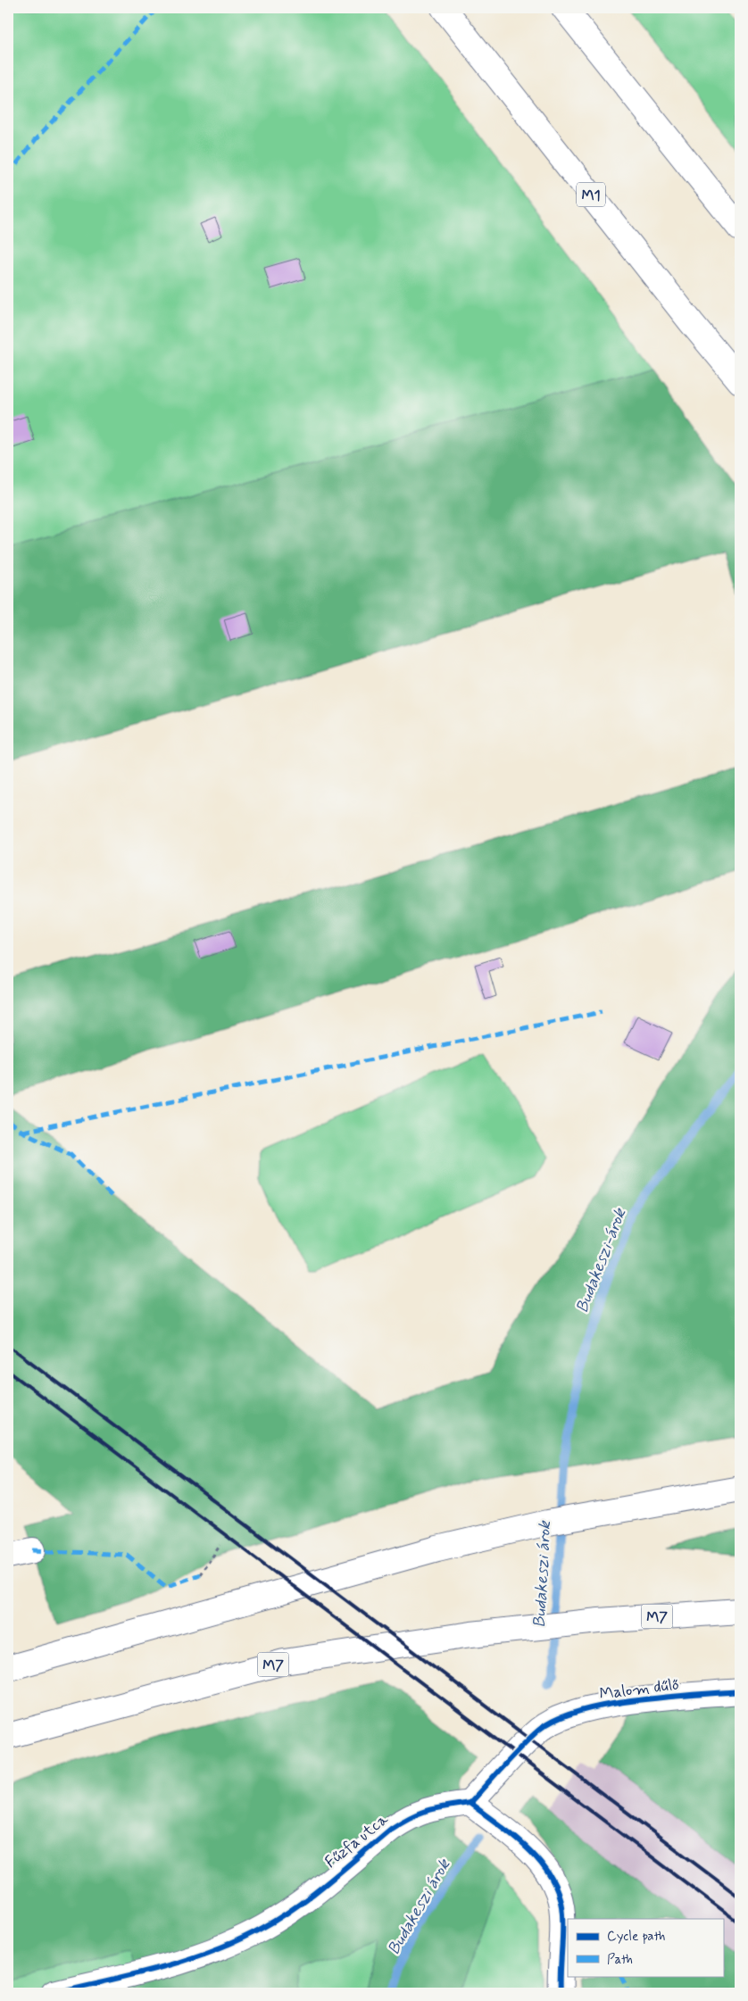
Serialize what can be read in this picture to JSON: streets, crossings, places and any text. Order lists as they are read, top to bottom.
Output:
{
  "streets": {
    "main road": [
      "M1",
      "M7",
      "Malom dűlő",
      "Fűzfa utca"
    ]
  },
  "crossings": [
    ["Malom dűlő", "Fűzfa utca"]
  ],
  "water": ["Budakeszi-árok", "Budakeszi árok"],
  "legend": ["Cycle path", "Path"]
}
